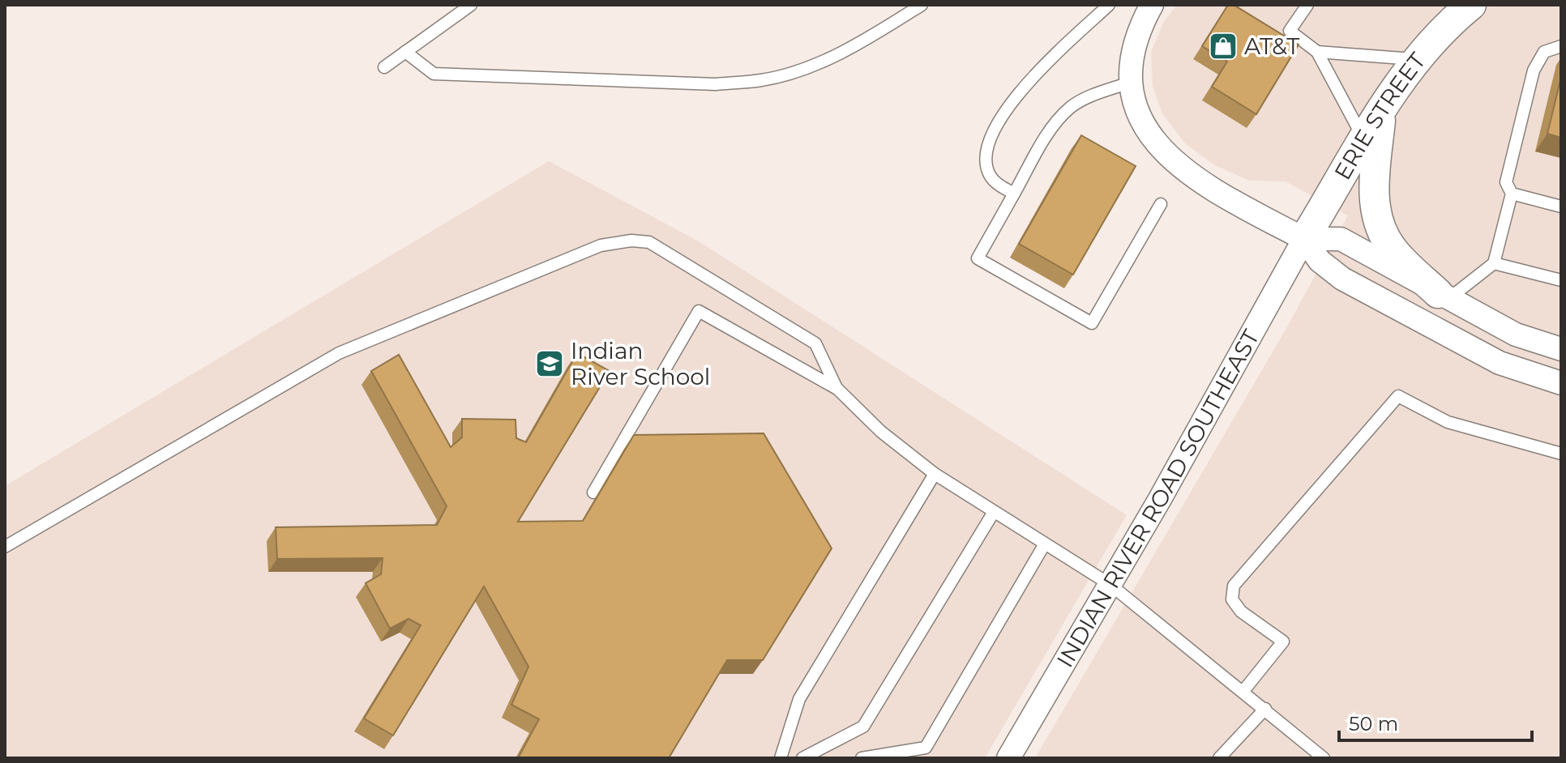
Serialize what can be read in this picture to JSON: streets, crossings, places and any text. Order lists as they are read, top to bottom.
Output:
{
  "streets": {
    "street": ["ERIE STREET", "INDIAN RIVER ROAD SOUTHEAST"]
  },
  "crossings": [
    ["ERIE STREET", "INDIAN RIVER ROAD SOUTHEAST"]
  ],
  "places": {
    "shop": ["AT&T"],
    "school or university": ["Indian River School"]
  },
  "scale_bar": "50 m"
}
